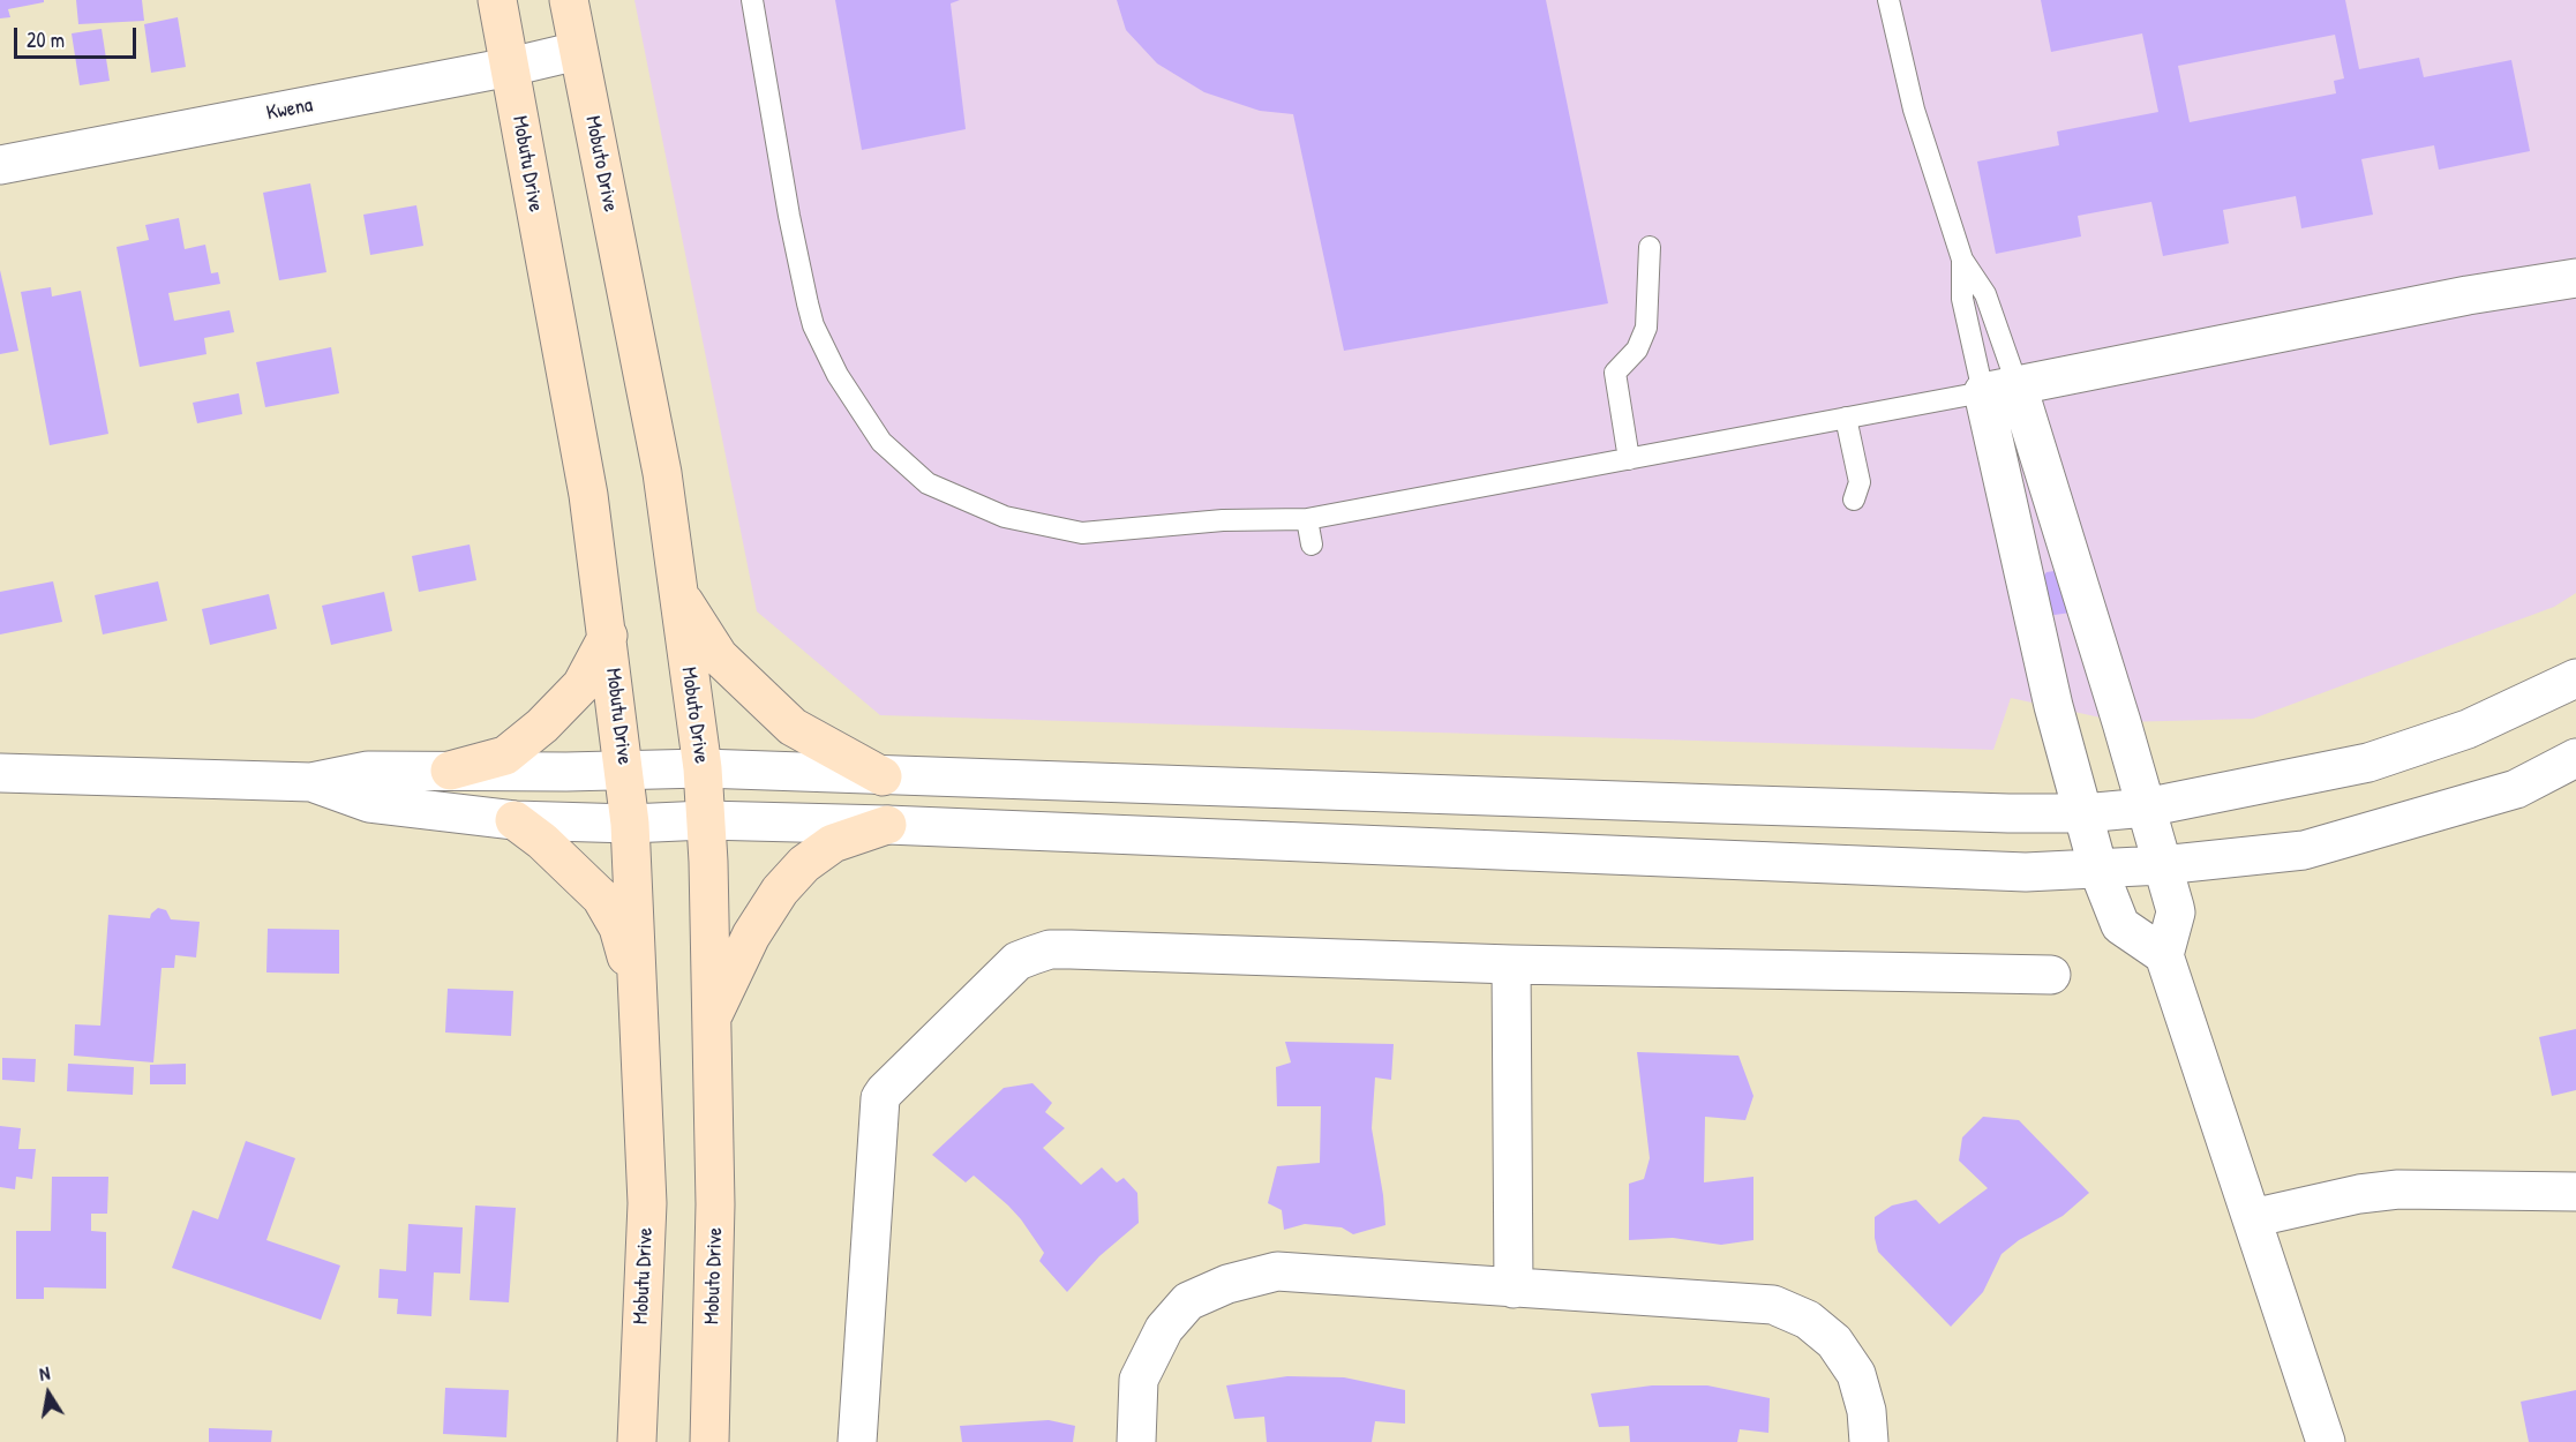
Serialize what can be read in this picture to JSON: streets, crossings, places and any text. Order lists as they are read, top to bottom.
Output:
{
  "streets": {
    "main road": ["Mobutu Drive", "Mobuto Drive"],
    "street": ["Kwena"]
  },
  "crossings": [
    ["Kwena", "Mobutu Drive"],
    ["Kwena", "Mobuto Drive"]
  ],
  "scale_bar": "20 m",
  "north": "top"
}
